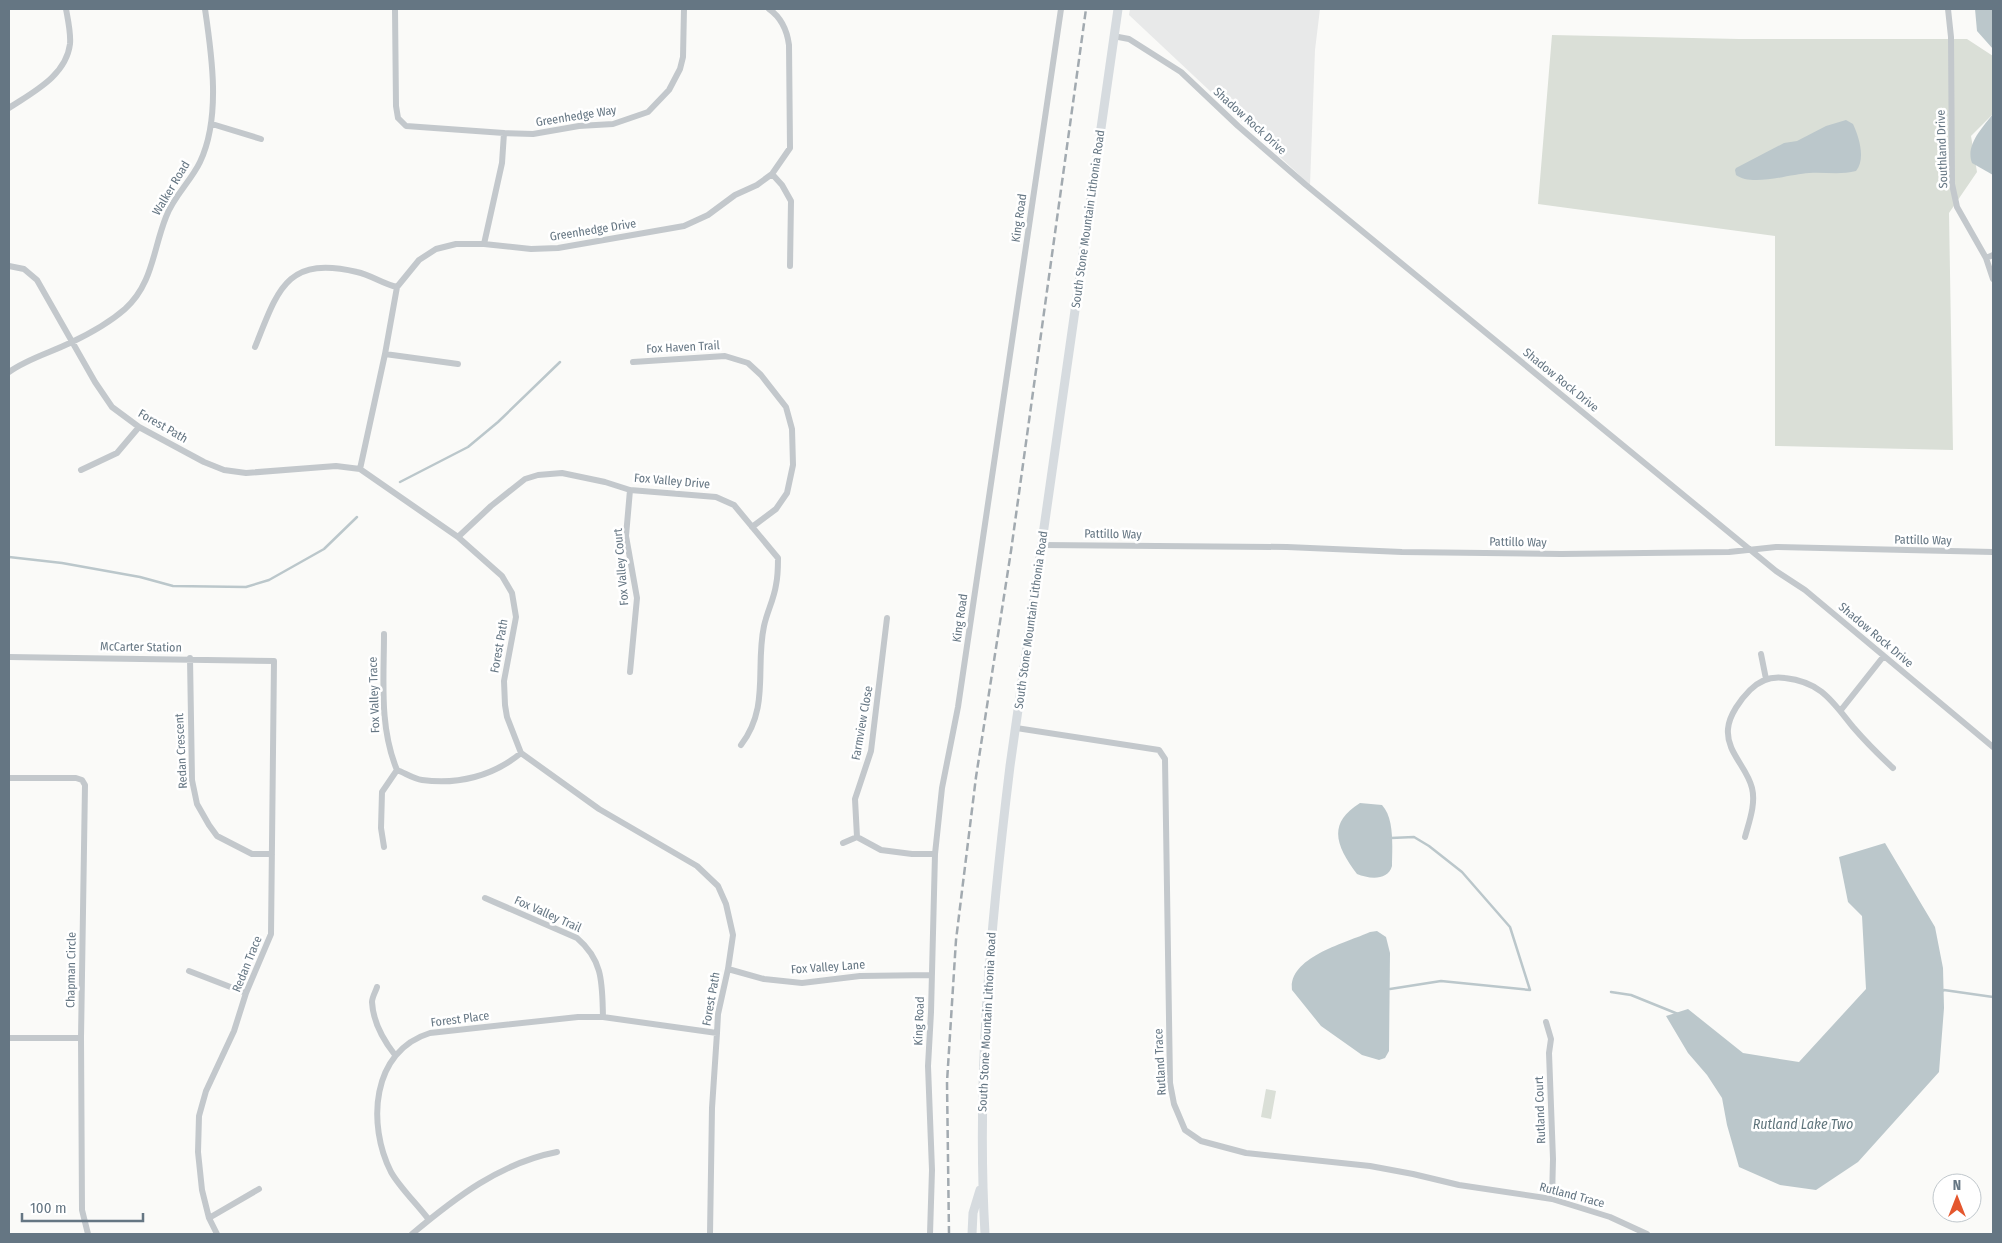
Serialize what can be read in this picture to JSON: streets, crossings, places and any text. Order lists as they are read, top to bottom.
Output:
{
  "streets": {
    "main road": ["South Stone Mountain Lithonia Road"],
    "street": [
      "Greenhedge Way",
      "Shadow Rock Drive",
      "Southland Drive",
      "Walker Road",
      "King Road",
      "Greenhedge Drive",
      "Fox Haven Trail",
      "Forest Path",
      "Fox Valley Drive",
      "Pattillo Way",
      "Fox Valley Court",
      "McCarter Station",
      "Fox Valley Trace",
      "Farmview Close",
      "Redan Crescent",
      "Fox Valley Trail",
      "Redan Trace",
      "Fox Valley Lane",
      "Chapman Circle",
      "Forest Place",
      "Rutland Trace",
      "Rutland Court"
    ]
  },
  "crossings": [
    ["Shadow Rock Drive", "South Stone Mountain Lithonia Road"],
    ["Shadow Rock Drive", "Pattillo Way"],
    ["Walker Road", "Forest Path"],
    ["King Road", "Fox Valley Lane"],
    ["South Stone Mountain Lithonia Road", "Pattillo Way"],
    ["South Stone Mountain Lithonia Road", "Rutland Trace"],
    ["Greenhedge Drive", "Forest Path"],
    ["Fox Haven Trail", "Fox Valley Drive"],
    ["Forest Path", "Fox Valley Drive"],
    ["Forest Path", "Fox Valley Lane"],
    ["Forest Path", "Forest Place"],
    ["Fox Valley Drive", "Fox Valley Court"],
    ["McCarter Station", "Redan Crescent"],
    ["McCarter Station", "Redan Trace"],
    ["Redan Crescent", "Redan Trace"],
    ["Fox Valley Trail", "Forest Place"],
    ["Rutland Trace", "Rutland Court"]
  ],
  "water": ["Rutland Lake Two"],
  "scale_bar": "100 m",
  "north": "top"
}
